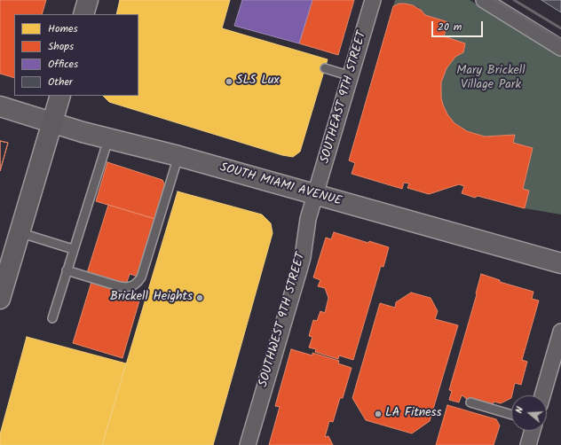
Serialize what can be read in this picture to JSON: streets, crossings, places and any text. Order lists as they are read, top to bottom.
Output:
{
  "streets": {
    "main road": ["SOUTH MIAMI AVENUE"],
    "street": ["SOUTHEAST 9TH STREET", "SOUTHWEST 9TH STREET"]
  },
  "crossings": [
    ["SOUTHEAST 9TH STREET", "SOUTH MIAMI AVENUE"],
    ["SOUTHEAST 9TH STREET", "SOUTHWEST 9TH STREET"],
    ["SOUTH MIAMI AVENUE", "SOUTHWEST 9TH STREET"]
  ],
  "parks": ["Mary Brickell Village Park"],
  "places": ["SLS Lux", "Brickell Heights", "LA Fitness"],
  "legend": [
    "Homes",
    "Shops",
    "Offices",
    "Other"
  ],
  "scale_bar": "20 m",
  "north": "left"
}
